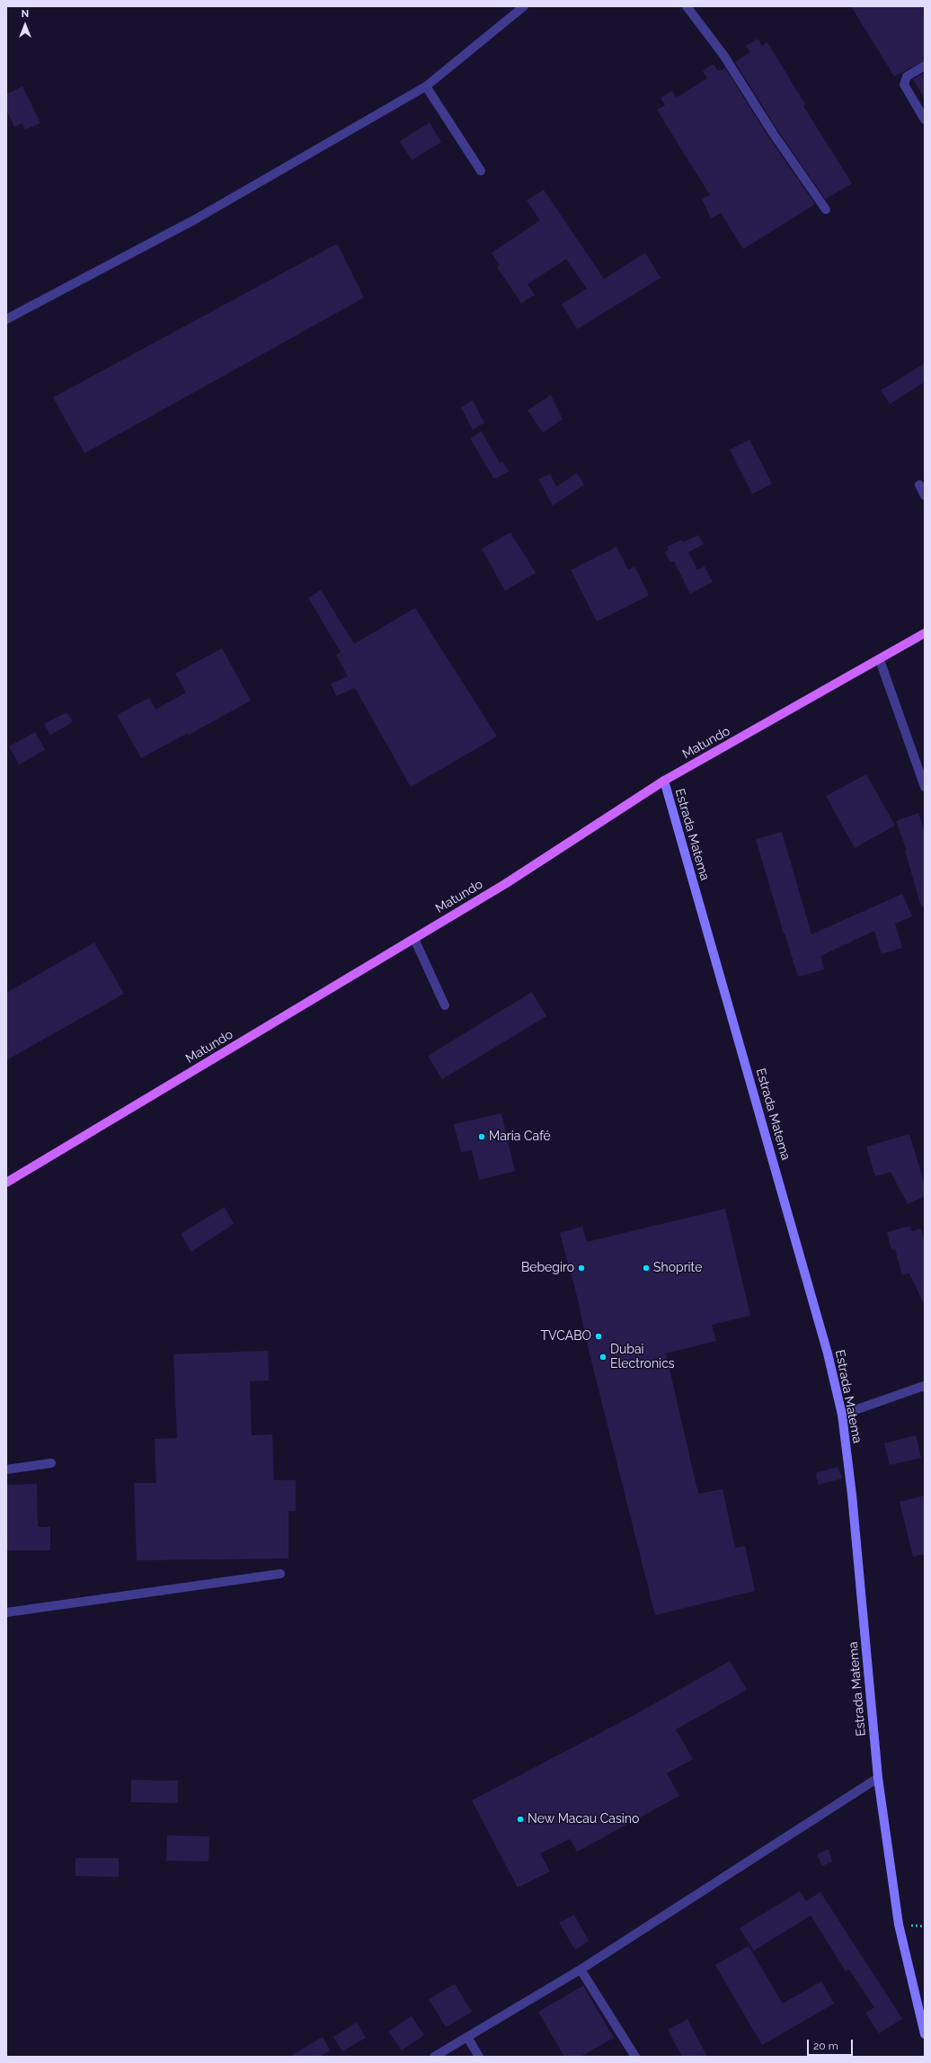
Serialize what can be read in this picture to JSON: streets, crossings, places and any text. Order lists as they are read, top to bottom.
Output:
{
  "streets": {
    "main road": ["Matundo"],
    "street": ["Estrada Matema"]
  },
  "crossings": [
    ["Matundo", "Estrada Matema"]
  ],
  "places": [
    "Maria Café",
    "Bebegiro",
    "Shoprite",
    "TVCABO",
    "Dubai Electronics",
    "New Macau Casino"
  ],
  "scale_bar": "20 m",
  "north": "top"
}
